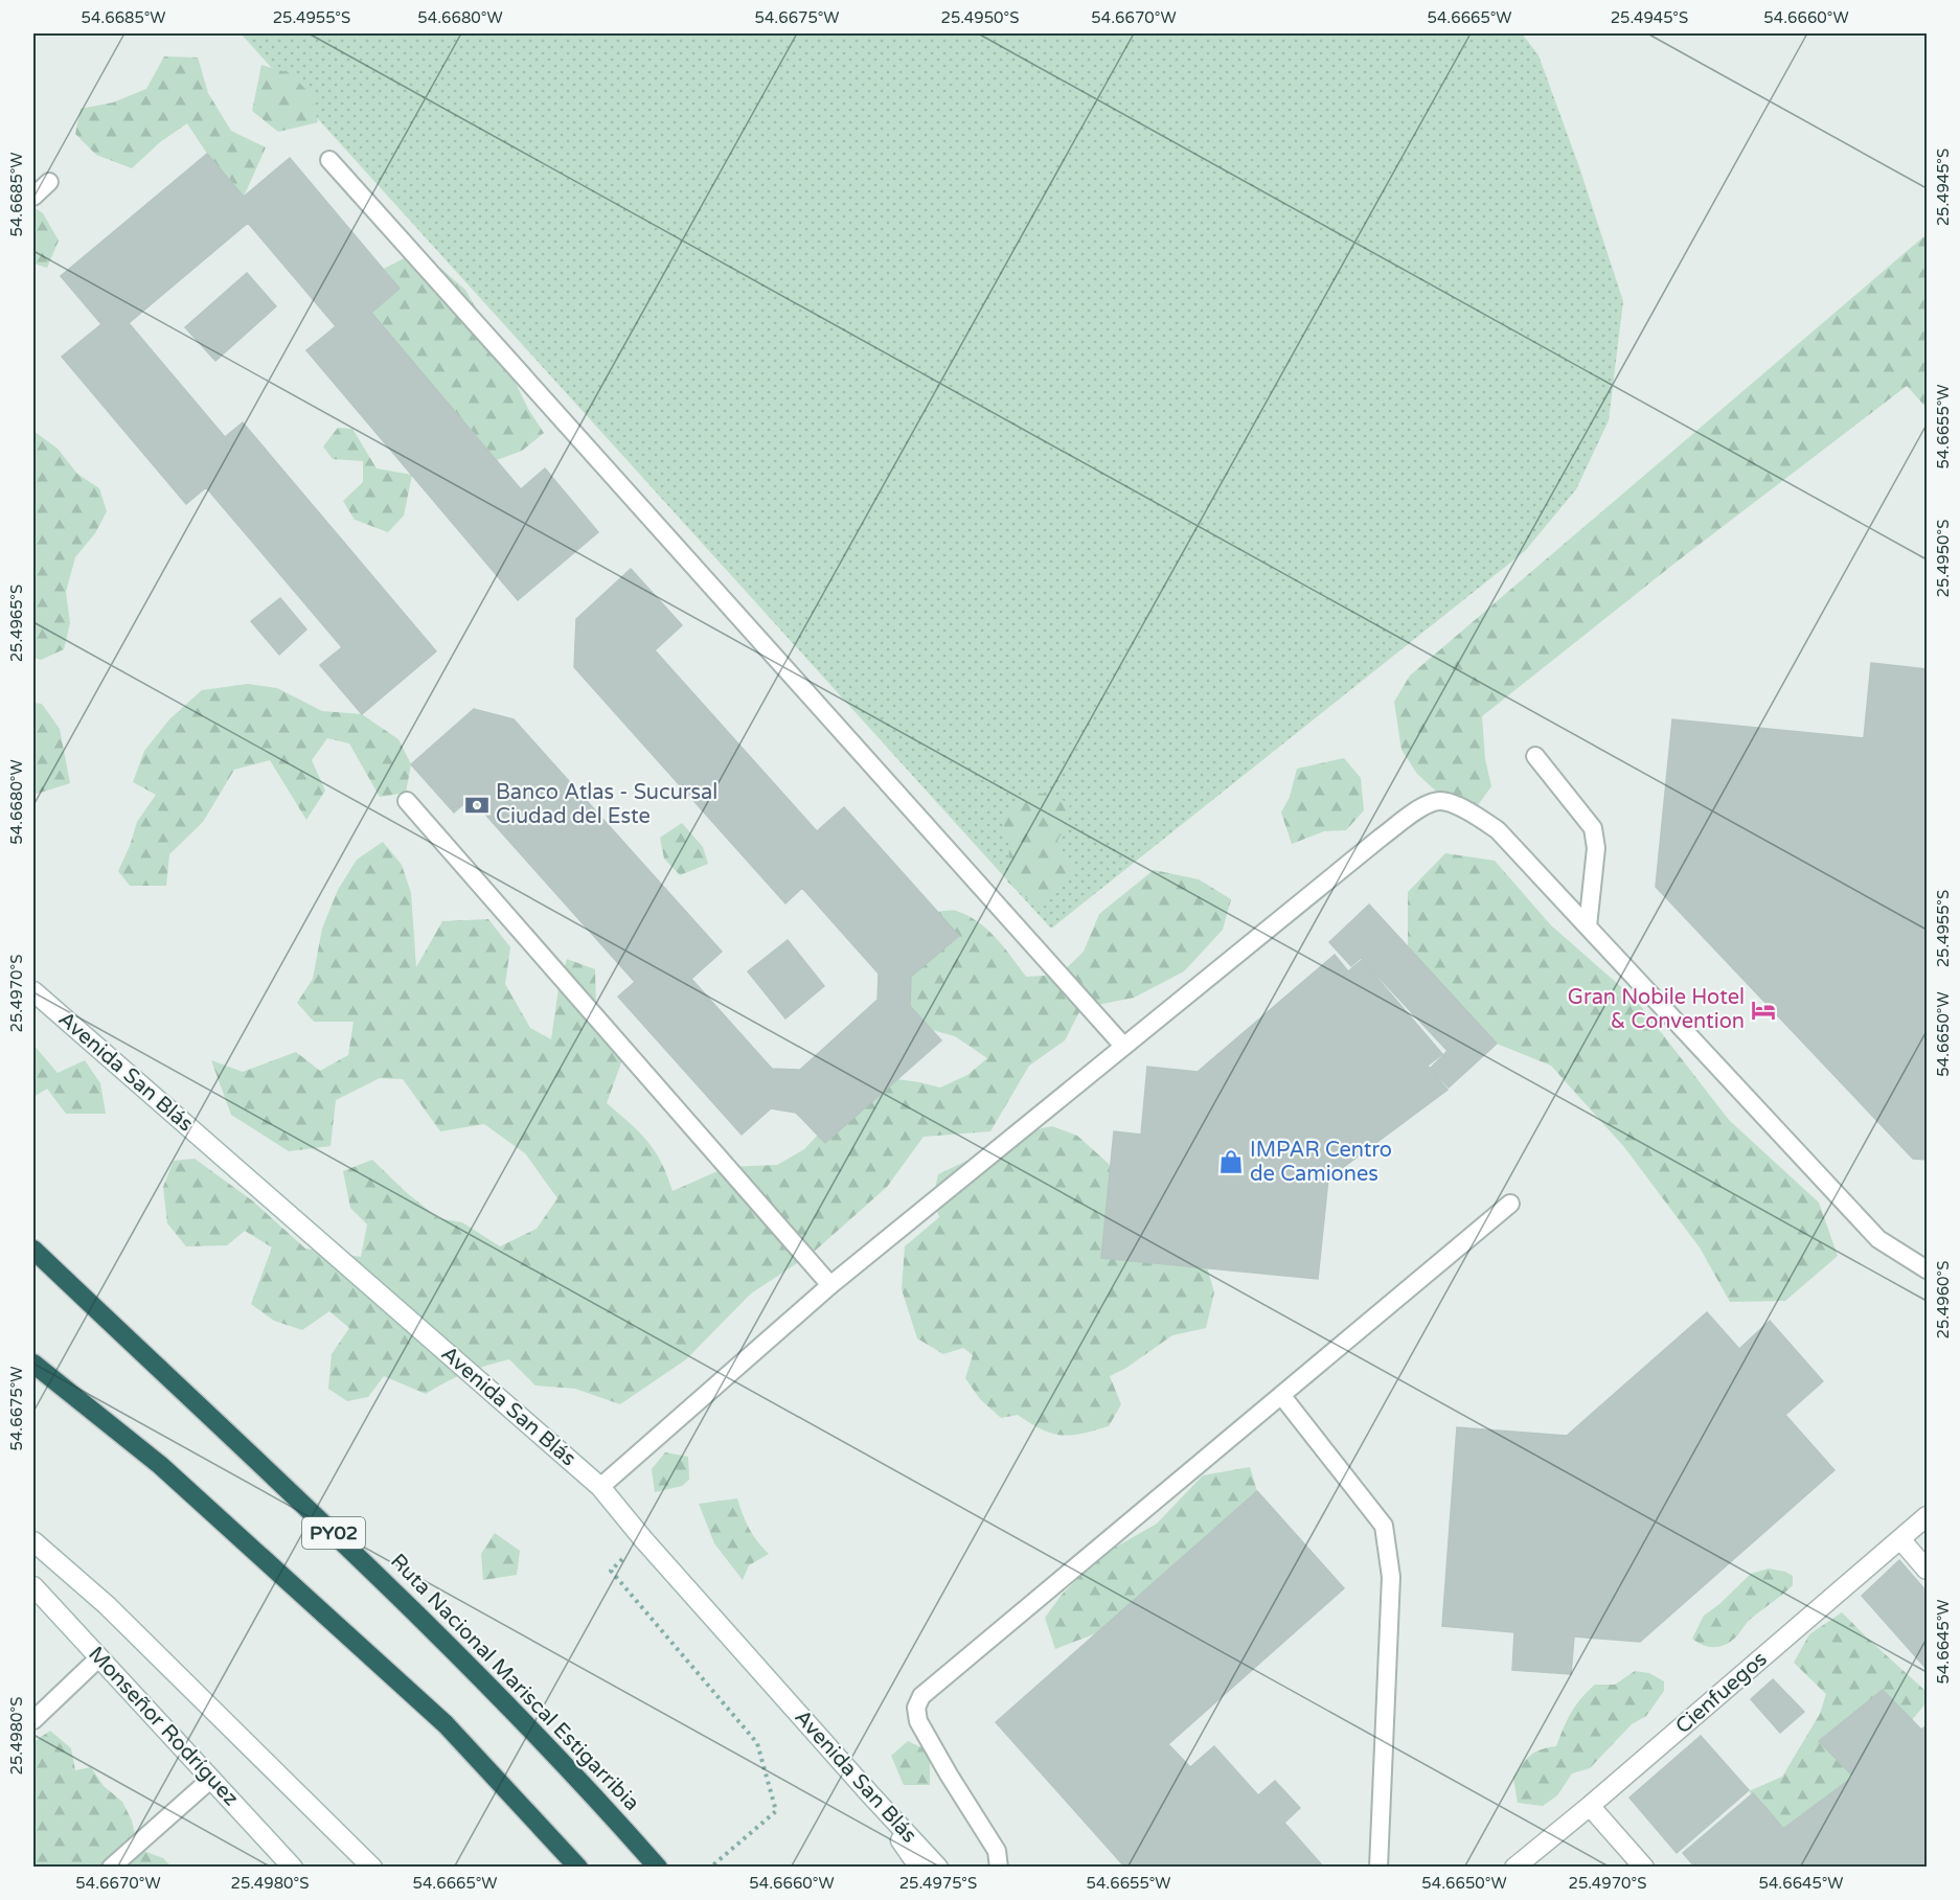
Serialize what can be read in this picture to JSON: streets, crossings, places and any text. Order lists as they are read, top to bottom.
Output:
{
  "streets": {
    "highway": ["PY02", "Ruta Nacional Mariscal Estigarribia"],
    "street": ["Avenida San Blás", "Cienfuegos", "Monseñor Rodríguez"]
  },
  "places": {
    "bank": ["Banco Atlas - Sucursal Ciudad del Este"],
    "hotel": ["Gran Nobile Hotel & Convention"],
    "shop": ["IMPAR Centro de Camiones"]
  },
  "coordinates": [
    "54.6685°W",
    "25.4955°S",
    "54.6680°W",
    "54.6675°W",
    "25.4950°S",
    "54.6670°W",
    "54.6665°W",
    "25.4945°S",
    "54.6660°W",
    "54.6655°W",
    "25.4965°S",
    "25.4970°S",
    "54.6650°W",
    "25.4960°S",
    "54.6645°W",
    "25.4980°S",
    "25.4975°S"
  ]
}
